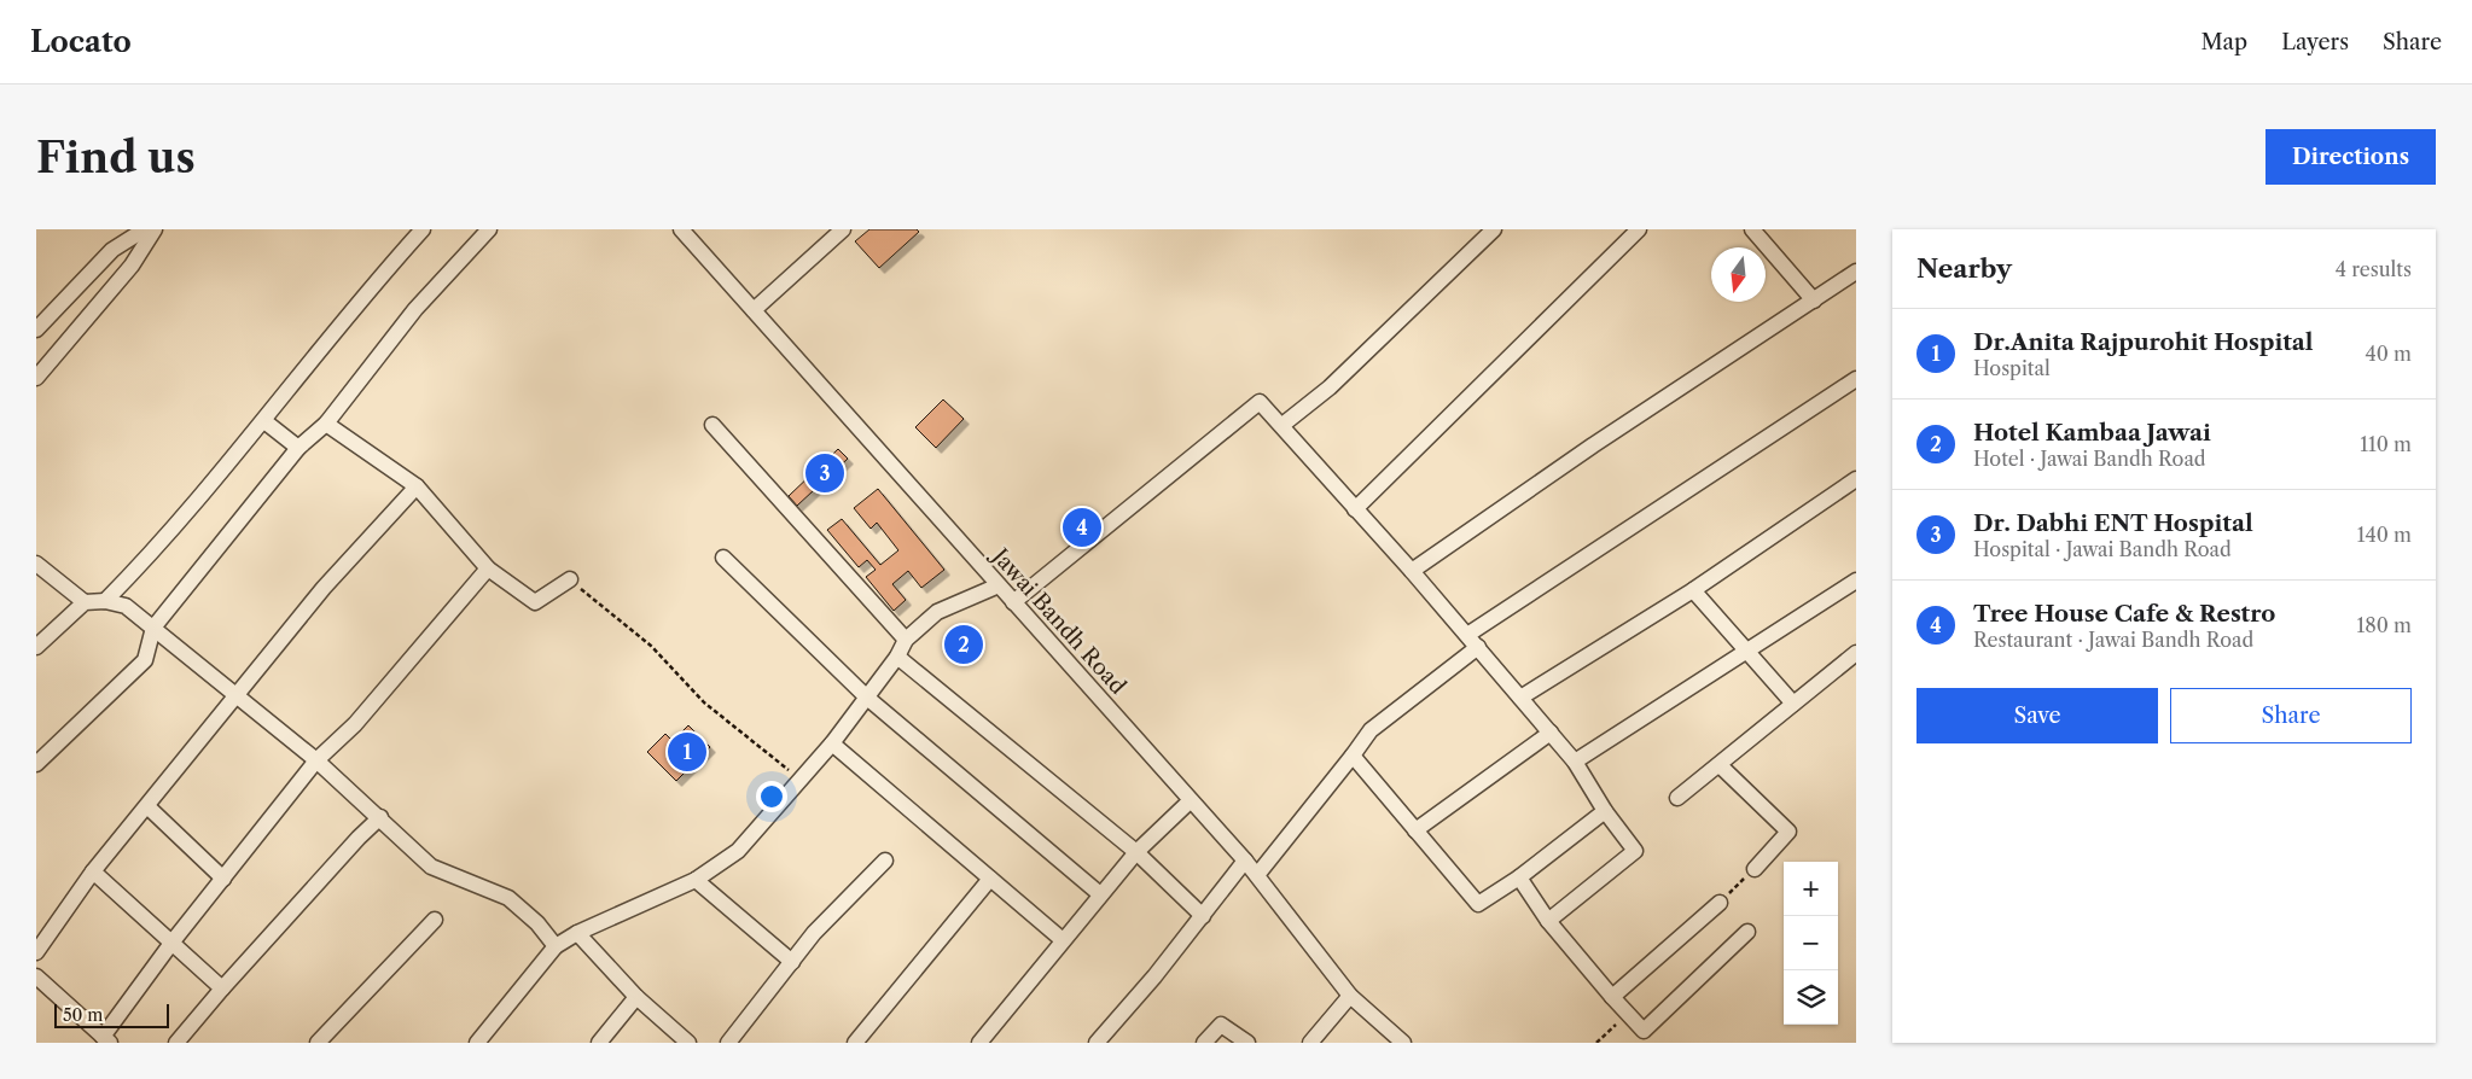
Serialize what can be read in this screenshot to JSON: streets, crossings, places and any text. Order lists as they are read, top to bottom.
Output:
{
  "streets": {
    "street": ["Jawai Bandh Road"]
  },
  "scale_bar": "50 m",
  "north": "bottom",
  "page": {
    "header": "Locato",
    "nav": ["Map", "Layers", "Share"],
    "buttons": [
      "Directions",
      ["Save", "Share"]
    ],
    "title": "Find us",
    "heading": ["Nearby", "4 results"],
    "list": [
      {
        "mark": "1",
        "name": "Dr.Anita Rajpurohit Hospital",
        "note": "Hospital",
        "value": "40 m"
      },
      {
        "mark": "2",
        "name": "Hotel Kambaa Jawai",
        "note": "Hotel · Jawai Bandh Road",
        "value": "110 m"
      },
      {
        "mark": "3",
        "name": "Dr. Dabhi ENT Hospital",
        "note": "Hospital · Jawai Bandh Road",
        "value": "140 m"
      },
      {
        "mark": "4",
        "name": "Tree House Cafe & Restro",
        "note": "Restaurant · Jawai Bandh Road",
        "value": "180 m"
      }
    ],
    "pins": [
      "3",
      "4",
      "2",
      "1"
    ],
    "map_buttons": ["+", "−"],
    "scale": "50 m"
  }
}
